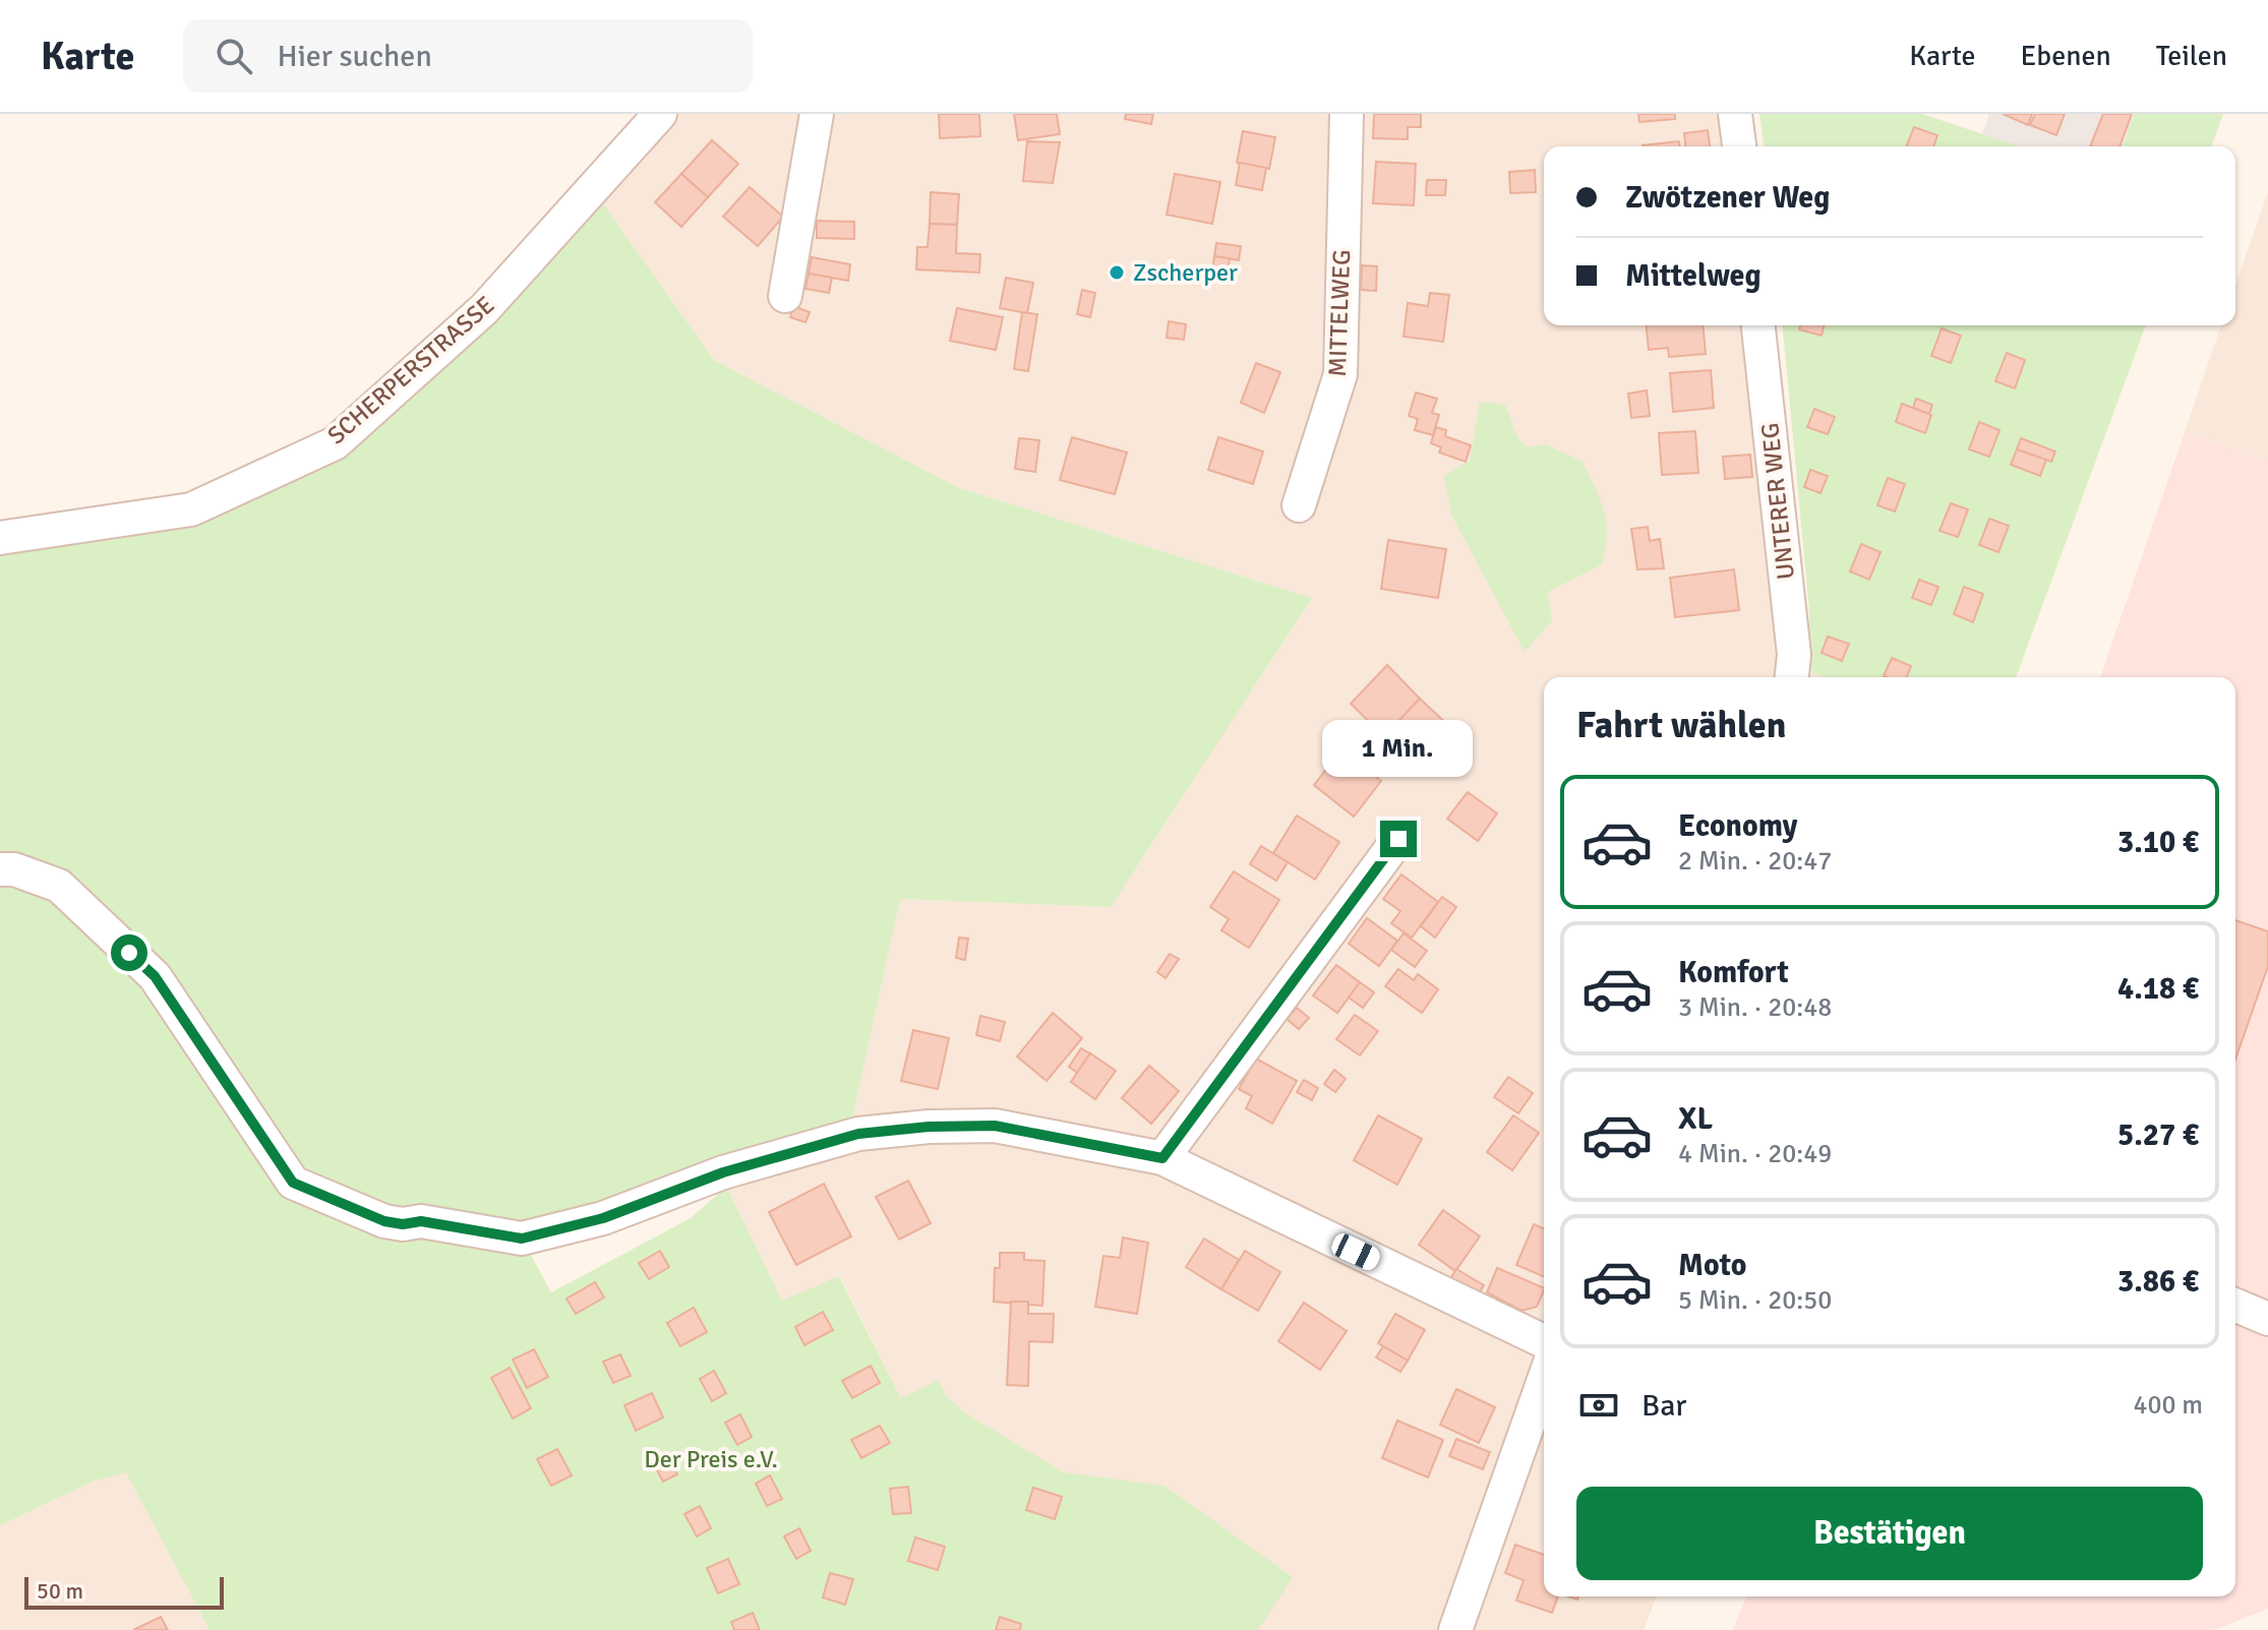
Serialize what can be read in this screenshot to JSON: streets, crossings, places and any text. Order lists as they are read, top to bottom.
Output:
{
  "streets": {
    "street": ["MITTELWEG", "SCHERPERSTRASSE", "UNTERER WEG"]
  },
  "parks": ["Der Preis e.V."],
  "places": ["Zscherper"],
  "scale_bar": "50 m",
  "page": {
    "header": "Karte",
    "search": "Hier suchen",
    "nav": ["Karte", "Ebenen", "Teilen"],
    "banner": ["Zwötzener Weg", "Mittelweg"],
    "heading": "Fahrt wählen",
    "bubble": "1 Min.",
    "list": [
      {
        "name": "Economy",
        "note": "2 Min. · 20:47",
        "value": "3.10 €"
      },
      {
        "name": "Komfort",
        "note": "3 Min. · 20:48",
        "value": "4.18 €"
      },
      {
        "name": "XL",
        "note": "4 Min. · 20:49",
        "value": "5.27 €"
      },
      {
        "name": "Moto",
        "note": "5 Min. · 20:50",
        "value": "3.86 €"
      }
    ],
    "pay": ["Bar", "400 m"],
    "buttons": "Bestätigen",
    "scale": "50 m"
  }
}
